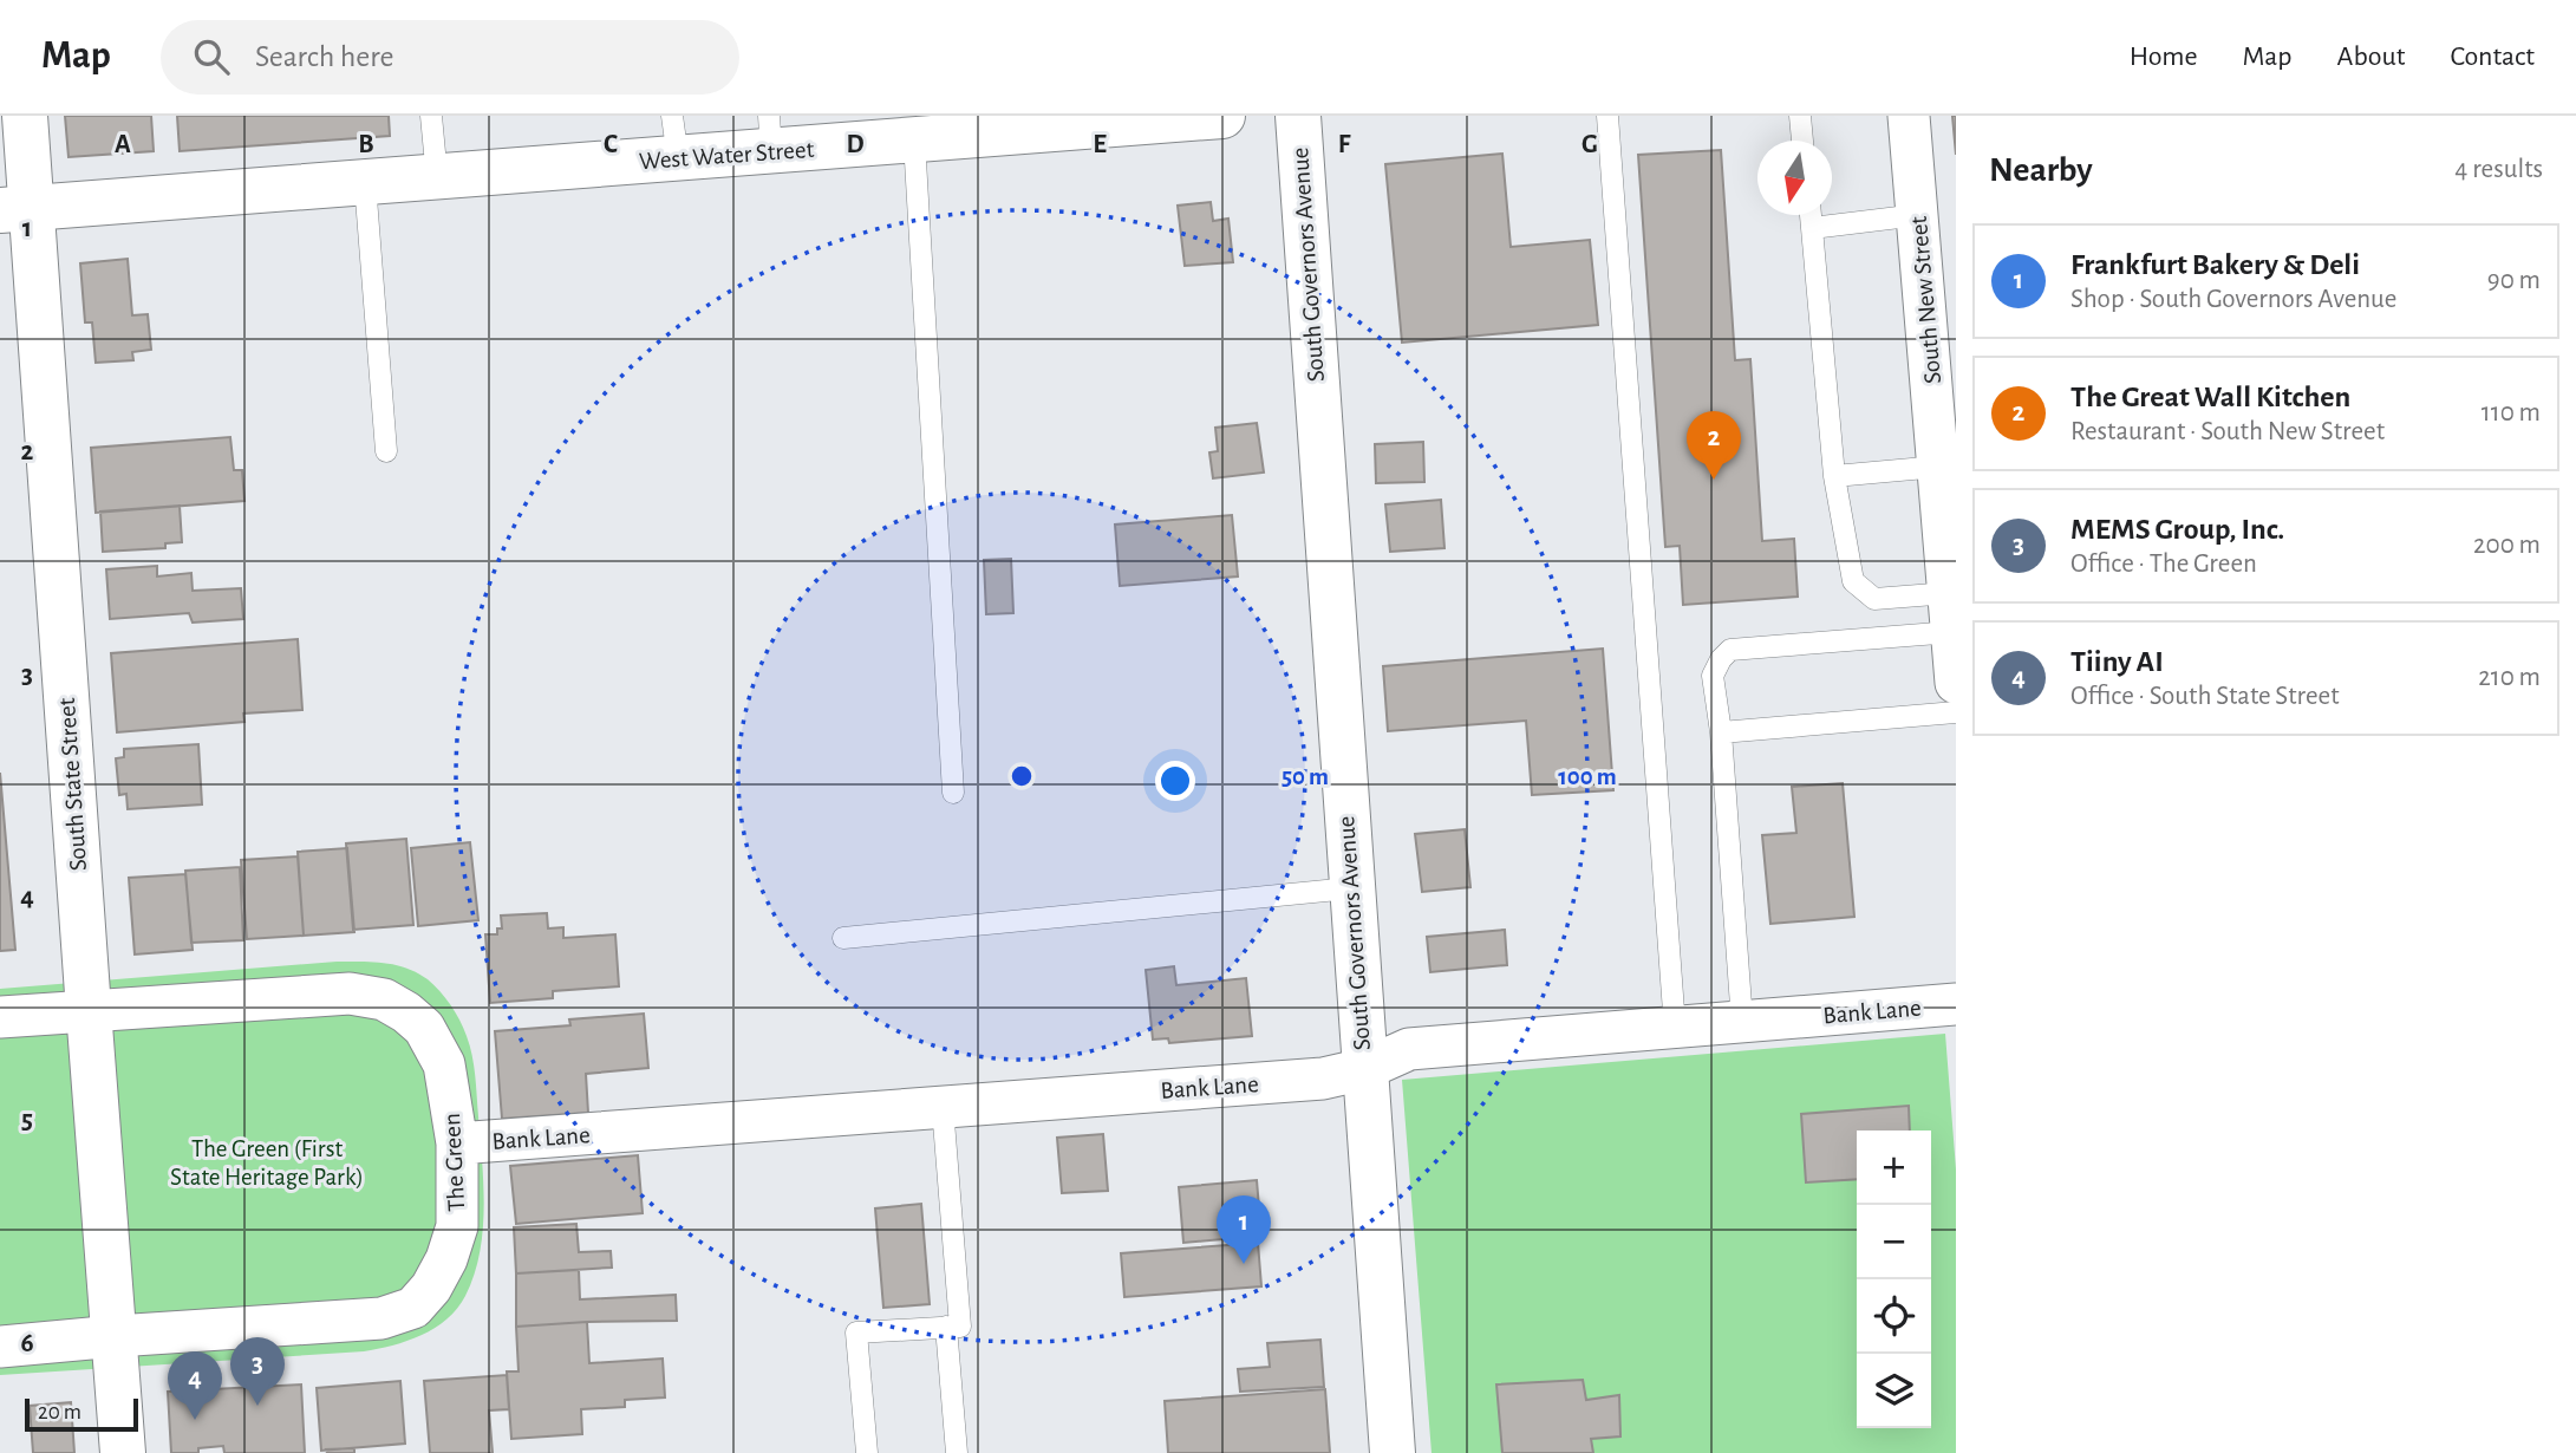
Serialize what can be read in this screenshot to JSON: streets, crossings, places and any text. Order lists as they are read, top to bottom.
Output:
{
  "streets": {
    "main road": ["West Water Street", "South Governors Avenue", "South State Street"],
    "street": ["South New Street", "Bank Lane", "The Green"]
  },
  "crossings": [
    ["West Water Street", "South State Street"],
    ["South Governors Avenue", "Bank Lane"],
    ["South State Street", "The Green"],
    ["Bank Lane", "The Green"]
  ],
  "parks": ["The Green (First State Heritage Park)"],
  "scale_bar": "20 m",
  "north": "bottom",
  "page": {
    "header": "Map",
    "search": "Search here",
    "nav": [
      "Home",
      "Map",
      "About",
      "Contact"
    ],
    "heading": ["Nearby", "4 results"],
    "list": [
      {
        "mark": "1",
        "name": "Frankfurt Bakery & Deli",
        "note": "Shop · South Governors Avenue",
        "value": "90 m"
      },
      {
        "mark": "2",
        "name": "The Great Wall Kitchen",
        "note": "Restaurant · South New Street",
        "value": "110 m"
      },
      {
        "mark": "3",
        "name": "MEMS Group, Inc.",
        "note": "Office · The Green",
        "value": "200 m"
      },
      {
        "mark": "4",
        "name": "Tiiny AI",
        "note": "Office · South State Street",
        "value": "210 m"
      }
    ],
    "pins": [
      "2",
      "1",
      "3",
      "4"
    ],
    "map_buttons": ["+", "−"],
    "scale": "20 m"
  },
  "grid": {
    "columns": [
      "A",
      "B",
      "C",
      "D",
      "E",
      "F",
      "G"
    ],
    "rows": [
      "1",
      "2",
      "3",
      "4",
      "5",
      "6"
    ]
  },
  "rings": ["50 m", "100 m"]
}
